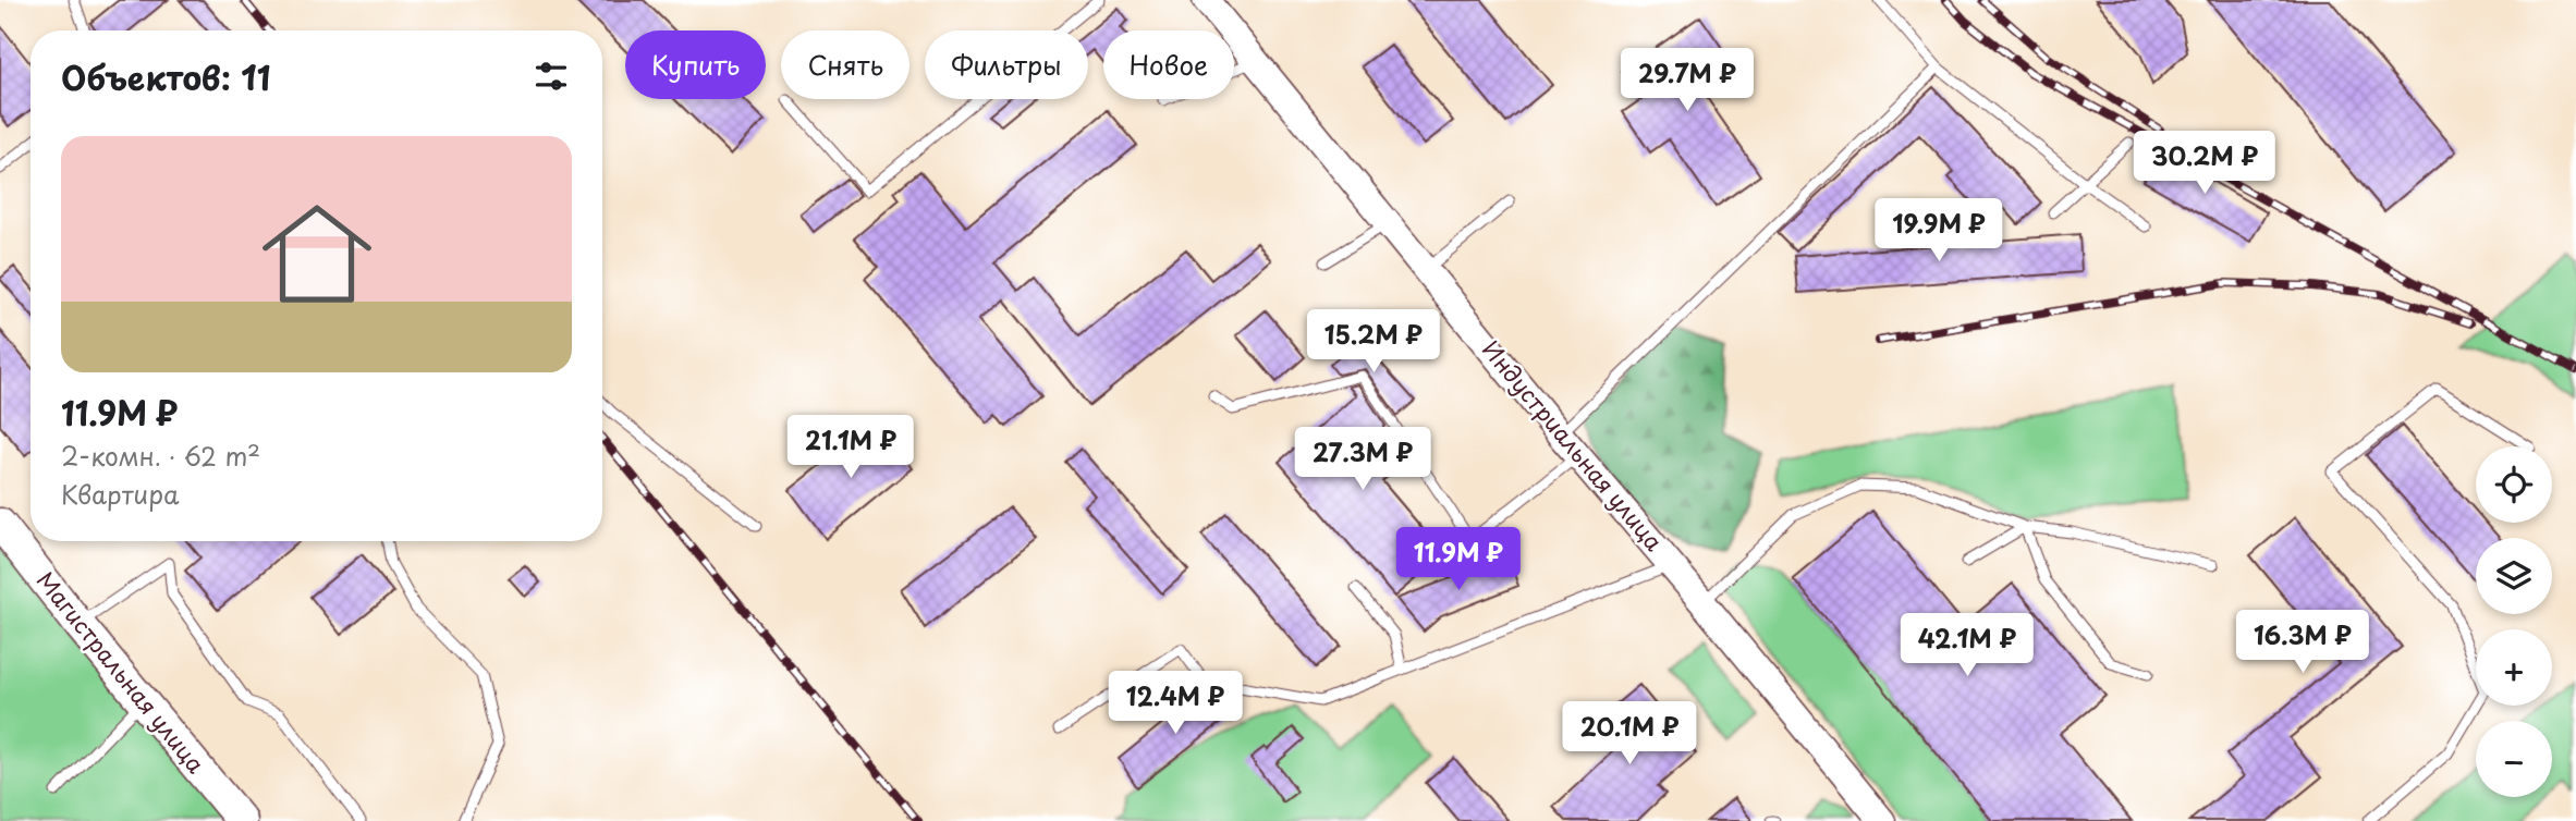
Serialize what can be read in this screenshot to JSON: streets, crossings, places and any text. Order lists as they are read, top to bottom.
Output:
{
  "streets": {
    "main road": ["Индустриальная улица", "Магистральная улица"]
  },
  "page": {
    "chip": [
      "Купить",
      "Снять",
      "Фильтры",
      "Новое"
    ],
    "heading": "Объектов: 11",
    "price": [
      "29.7M ₽",
      "30.2M ₽",
      "19.9M ₽",
      "15.2M ₽",
      "21.1M ₽",
      "27.3M ₽",
      "11.9M ₽",
      "16.3M ₽",
      "42.1M ₽",
      "12.4M ₽",
      "20.1M ₽"
    ],
    "list": [
      {
        "name": "11.9M ₽",
        "note": "2-комн. · 62 m² · Квартира"
      }
    ],
    "map_buttons": ["+", "−"]
  }
}
